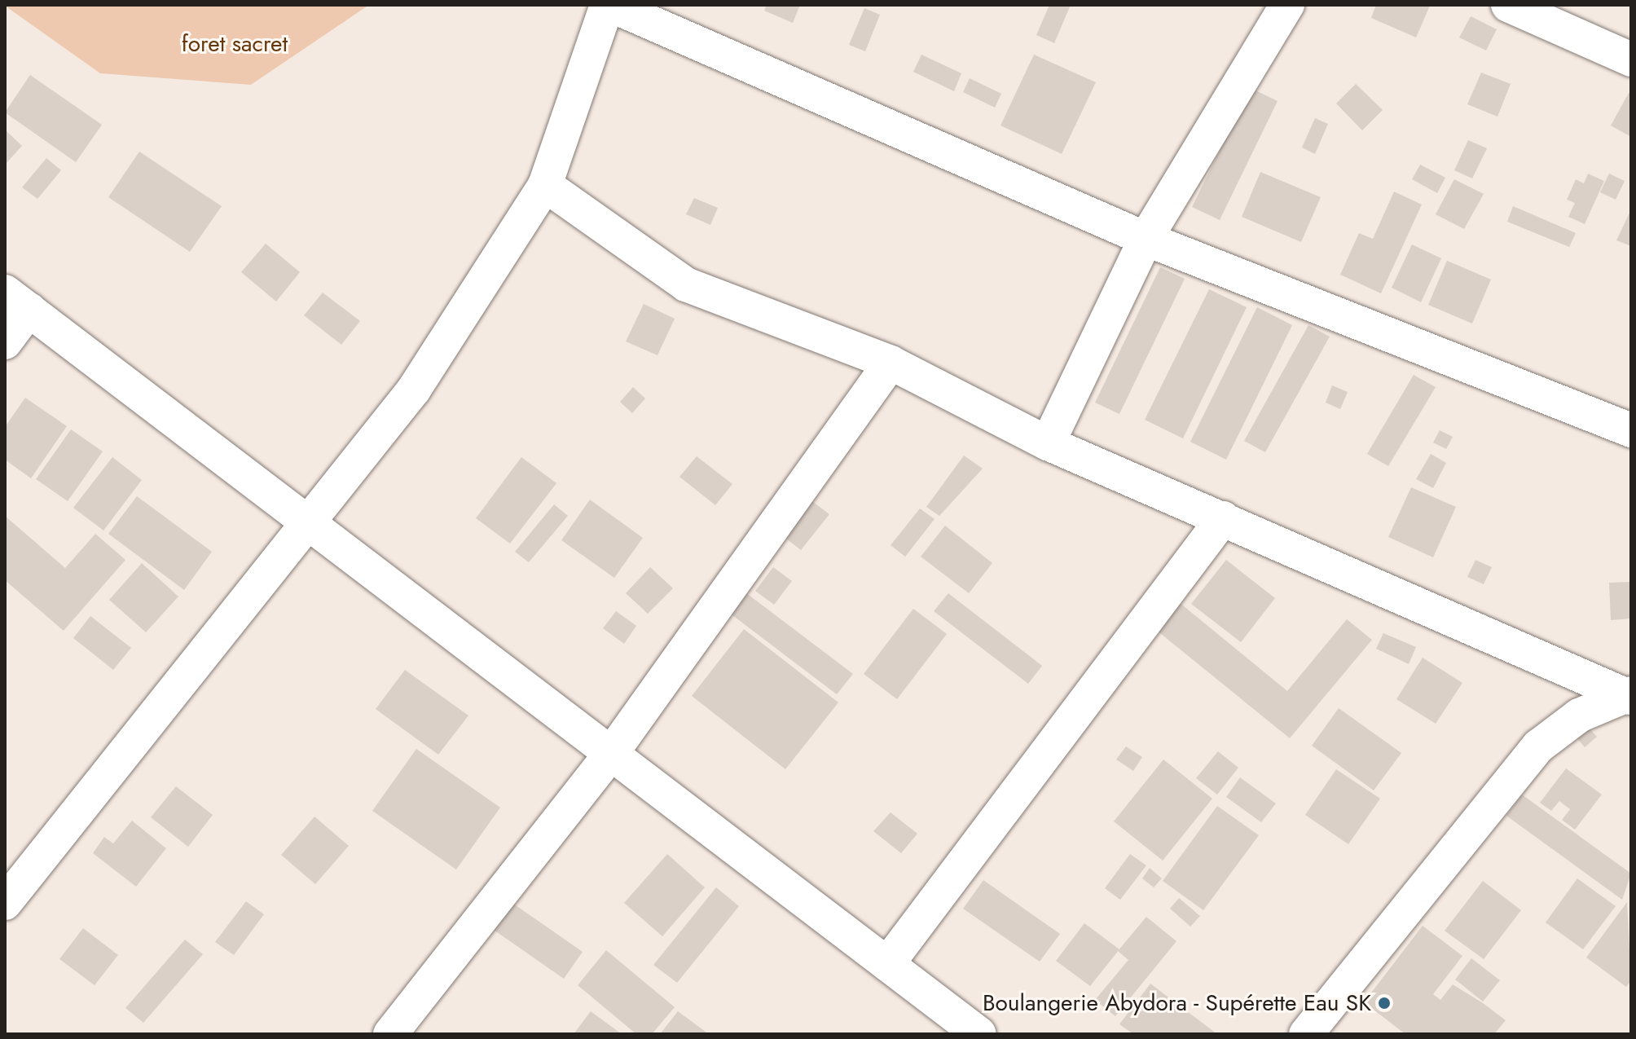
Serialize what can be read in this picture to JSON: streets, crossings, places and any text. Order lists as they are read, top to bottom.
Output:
{
  "parks": ["foret sacret"],
  "places": ["Boulangerie Abydora - Supérette Eau SK"]
}
